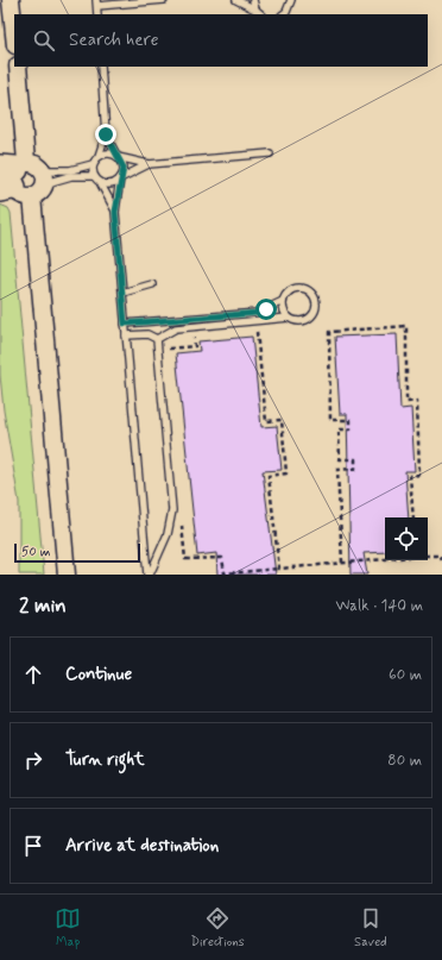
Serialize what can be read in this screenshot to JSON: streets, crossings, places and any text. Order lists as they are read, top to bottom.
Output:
{
  "scale_bar": "50 m",
  "page": {
    "search": "Search here",
    "scale": "50 m",
    "heading": ["2 min", "Walk · 140 m"],
    "list": [
      ["Continue", "60 m"],
      ["Turn right", "80 m"],
      "Arrive at destination"
    ],
    "nav": ["Map", "Directions", "Saved"]
  }
}
